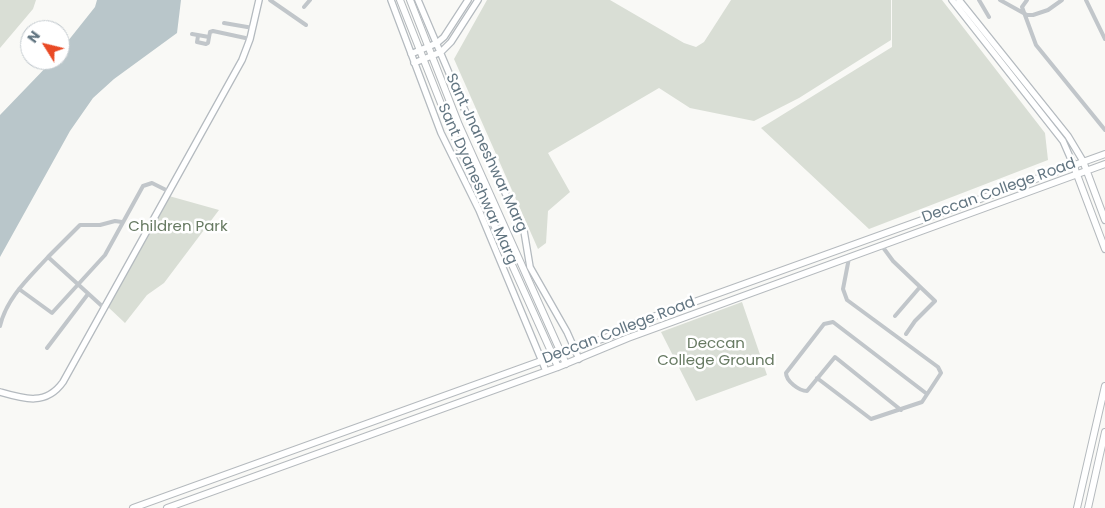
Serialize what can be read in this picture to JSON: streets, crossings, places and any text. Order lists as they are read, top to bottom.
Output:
{
  "streets": {
    "main road": ["Sant Dyaneshwar Marg", "Deccan College Road"],
    "street": ["Sant Jnaneshwar Marg"]
  },
  "crossings": [
    ["Sant Jnaneshwar Marg", "Deccan College Road"],
    ["Sant Dyaneshwar Marg", "Deccan College Road"]
  ],
  "parks": ["Children Park", "Deccan College Ground"],
  "north": "top left"
}
